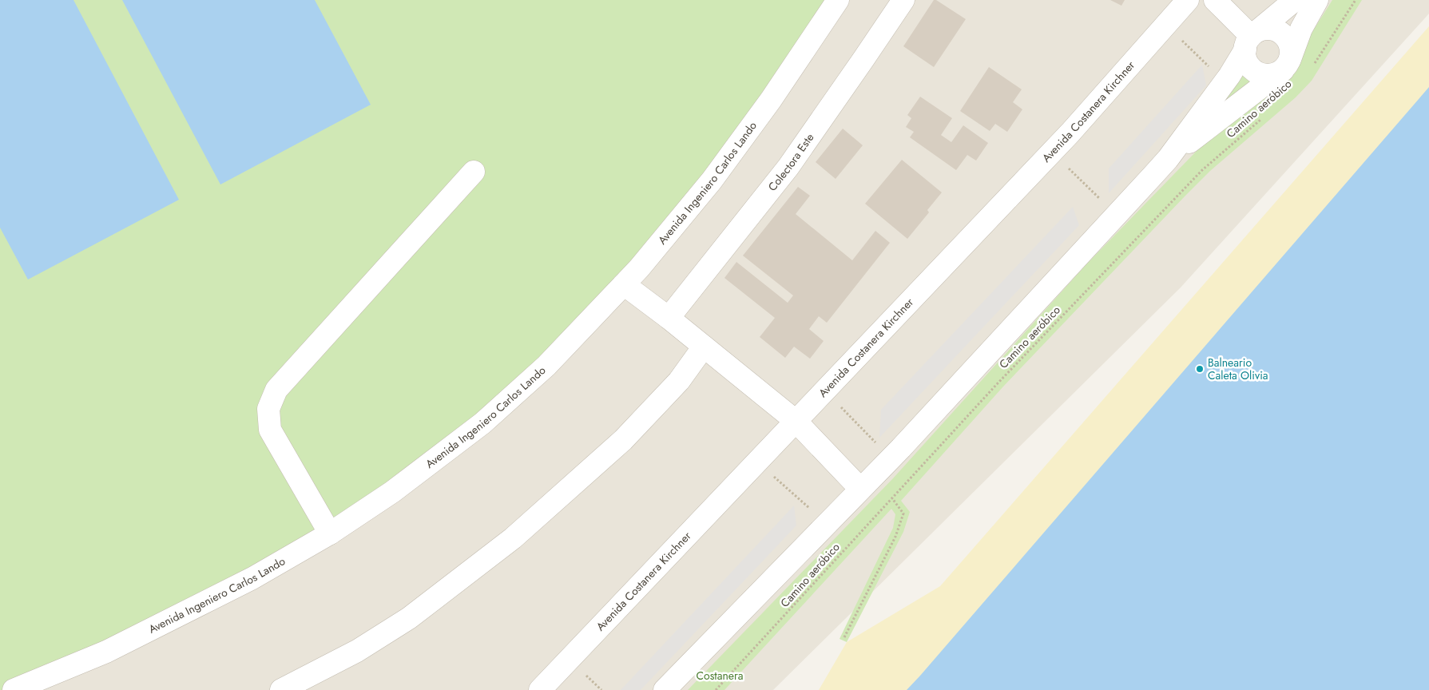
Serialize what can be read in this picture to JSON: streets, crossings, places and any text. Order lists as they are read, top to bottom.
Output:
{
  "streets": {
    "street": ["Avenida Costanera Kirchner", "Colectora Este", "Avenida Ingeniero Carlos Lando"],
    "path": ["Camino aeróbico"]
  },
  "parks": ["Costanera"],
  "places": ["Balneario Caleta Olivia"]
}
